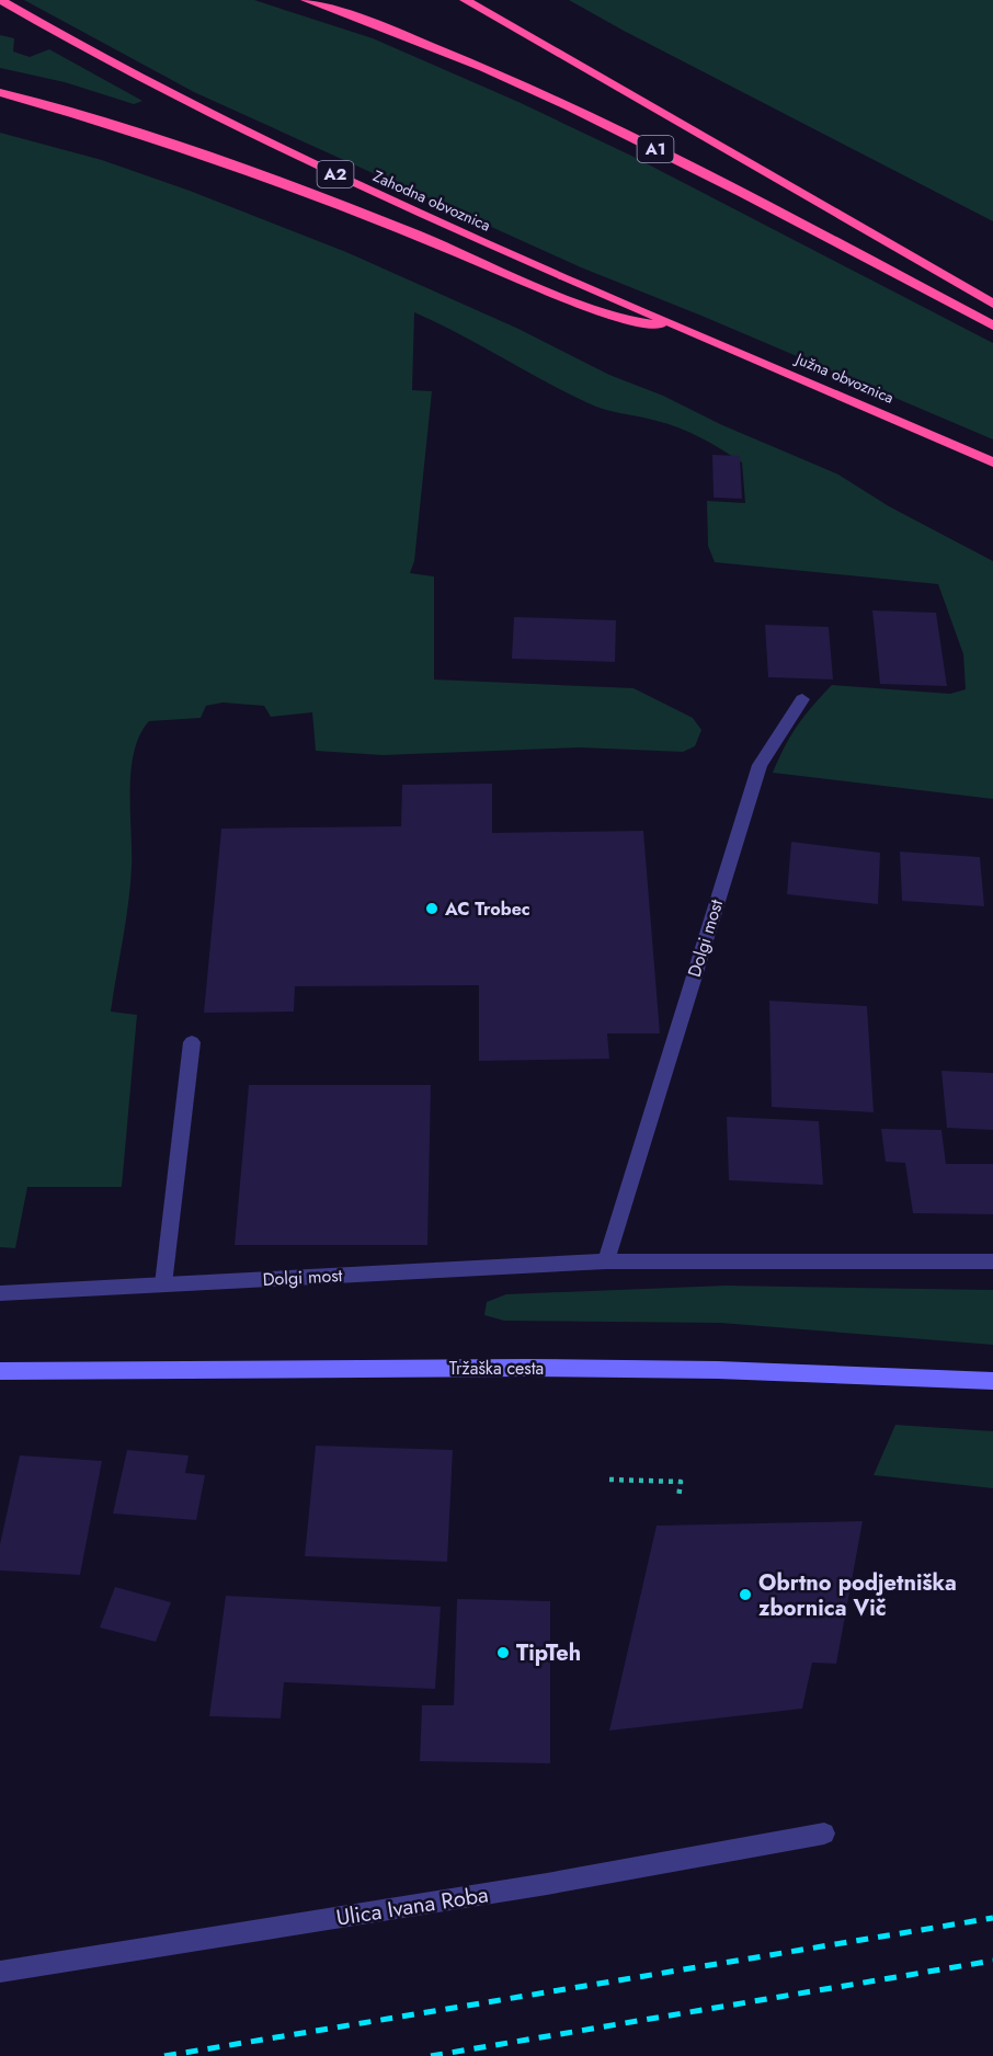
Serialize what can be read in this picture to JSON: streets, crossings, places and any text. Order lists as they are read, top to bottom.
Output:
{
  "streets": {
    "highway": [
      "A1",
      "A2",
      "Zahodna obvoznica",
      "Južna obvoznica"
    ],
    "main road": ["Tržaška cesta"],
    "street": ["Dolgi most", "Ulica Ivana Roba"]
  },
  "crossings": [
    ["Zahodna obvoznica", "Južna obvoznica"]
  ],
  "places": ["AC Trobec", "Obrtno podjetniška zbornica Vič", "TipTeh"]
}
